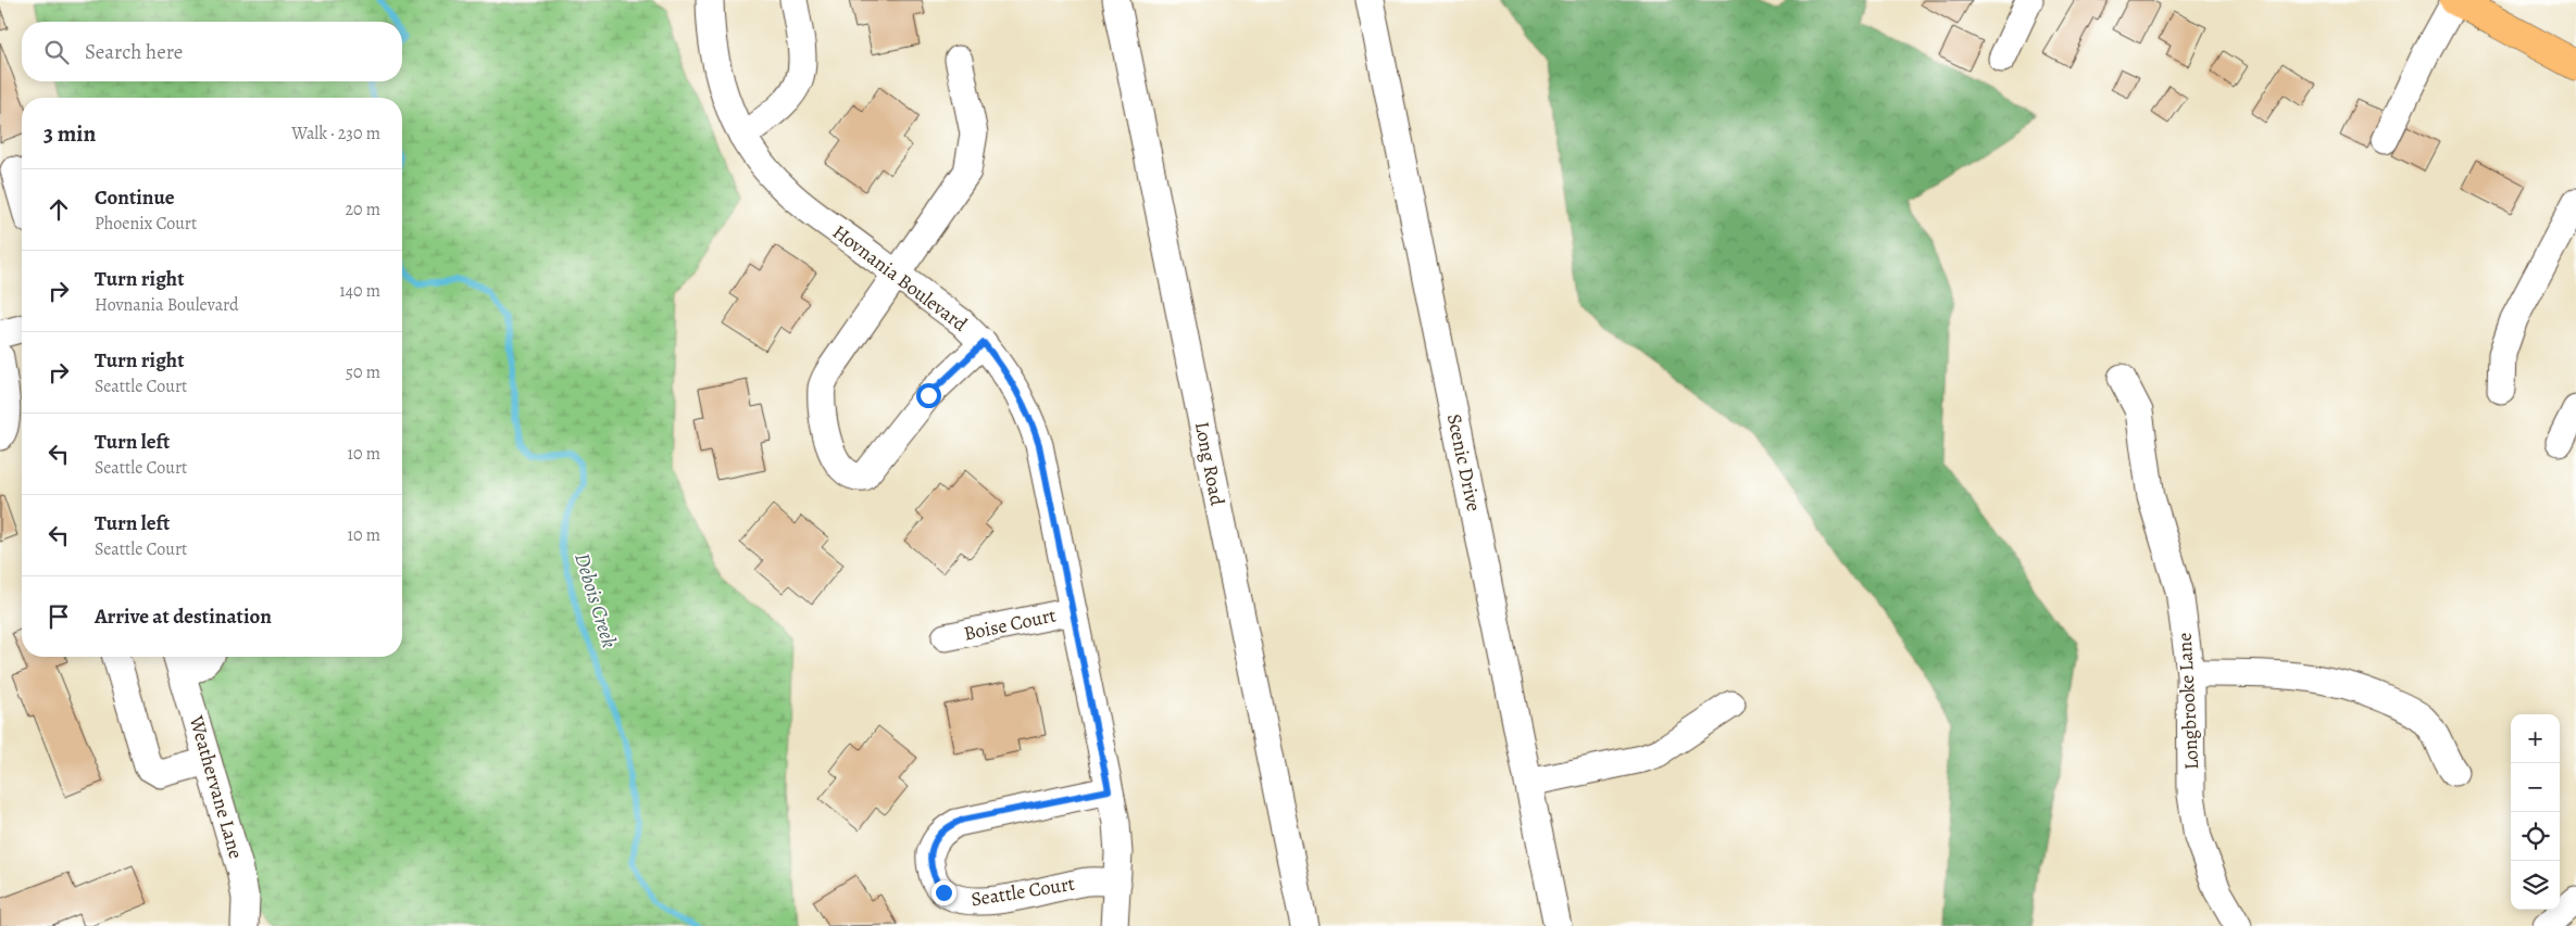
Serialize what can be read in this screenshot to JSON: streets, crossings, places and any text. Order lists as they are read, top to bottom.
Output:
{
  "streets": {
    "street": [
      "Hovnania Boulevard",
      "Scenic Drive",
      "Long Road",
      "Boise Court",
      "Longbrooke Lane",
      "Weathervane Lane",
      "Seattle Court"
    ]
  },
  "crossings": [
    ["Hovnania Boulevard", "Boise Court"],
    ["Hovnania Boulevard", "Seattle Court"]
  ],
  "water": ["Debois Creek"],
  "page": {
    "search": "Search here",
    "heading": ["3 min", "Walk · 230 m"],
    "list": [
      ["Continue", "Phoenix Court", "20 m"],
      ["Turn right", "Hovnania Boulevard", "140 m"],
      ["Turn right", "Seattle Court", "50 m"],
      ["Turn left", "Seattle Court", "10 m"],
      ["Turn left", "Seattle Court", "10 m"],
      "Arrive at destination"
    ],
    "map_buttons": ["+", "−"]
  }
}
